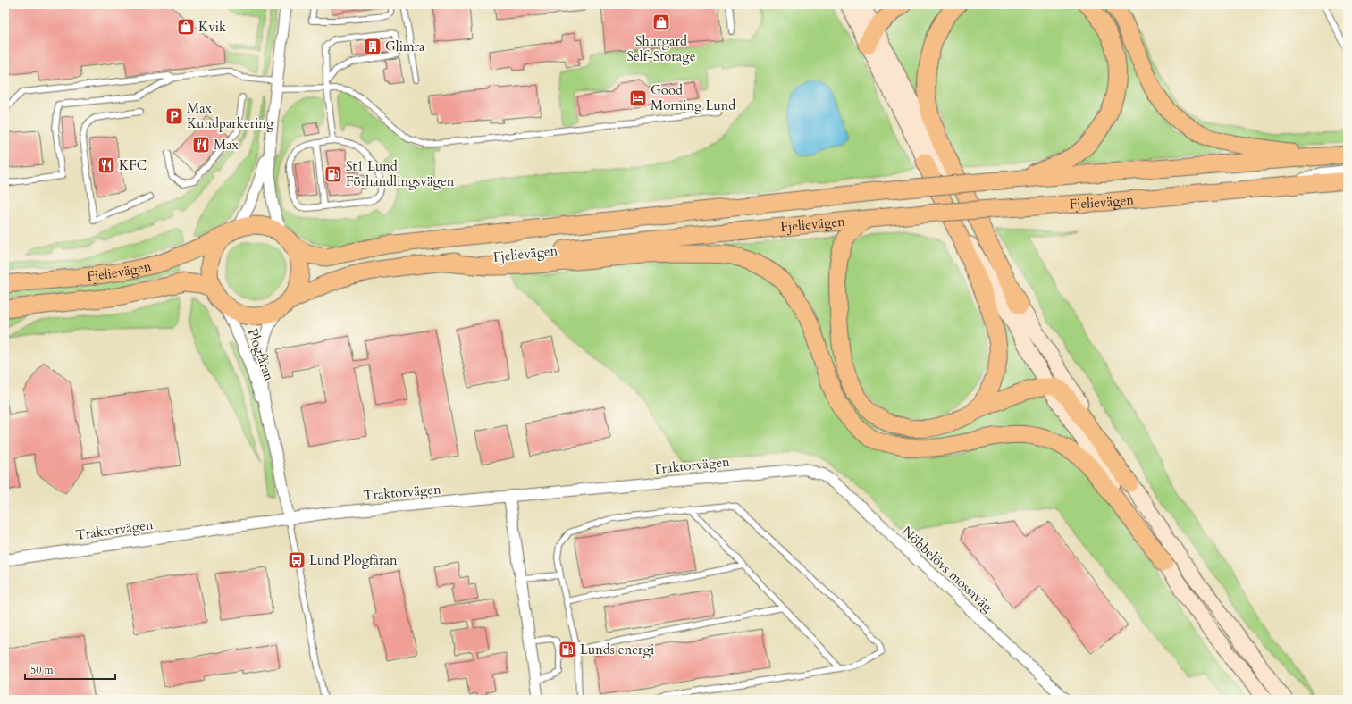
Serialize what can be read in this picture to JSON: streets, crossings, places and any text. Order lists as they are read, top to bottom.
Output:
{
  "streets": {
    "main road": ["Fjelievägen"],
    "street": ["Plogfåran", "Traktorvägen", "Nöbbelövs mossaväg"]
  },
  "crossings": [
    ["Fjelievägen", "Plogfåran"],
    ["Plogfåran", "Traktorvägen"],
    ["Traktorvägen", "Nöbbelövs mossaväg"]
  ],
  "places": {
    "shop": ["Shurgard Self-Storage", "Kvik"],
    "building": ["Glimra"],
    "hotel": ["Good Morning Lund"],
    "parking": ["Max Kundparkering"],
    "restaurant": ["Max", "KFC"],
    "fuel station": ["St1 Lund Förhandlingsvägen", "Lunds energi"],
    "bus stop": ["Lund Plogfåran"]
  },
  "scale_bar": "50 m"
}
